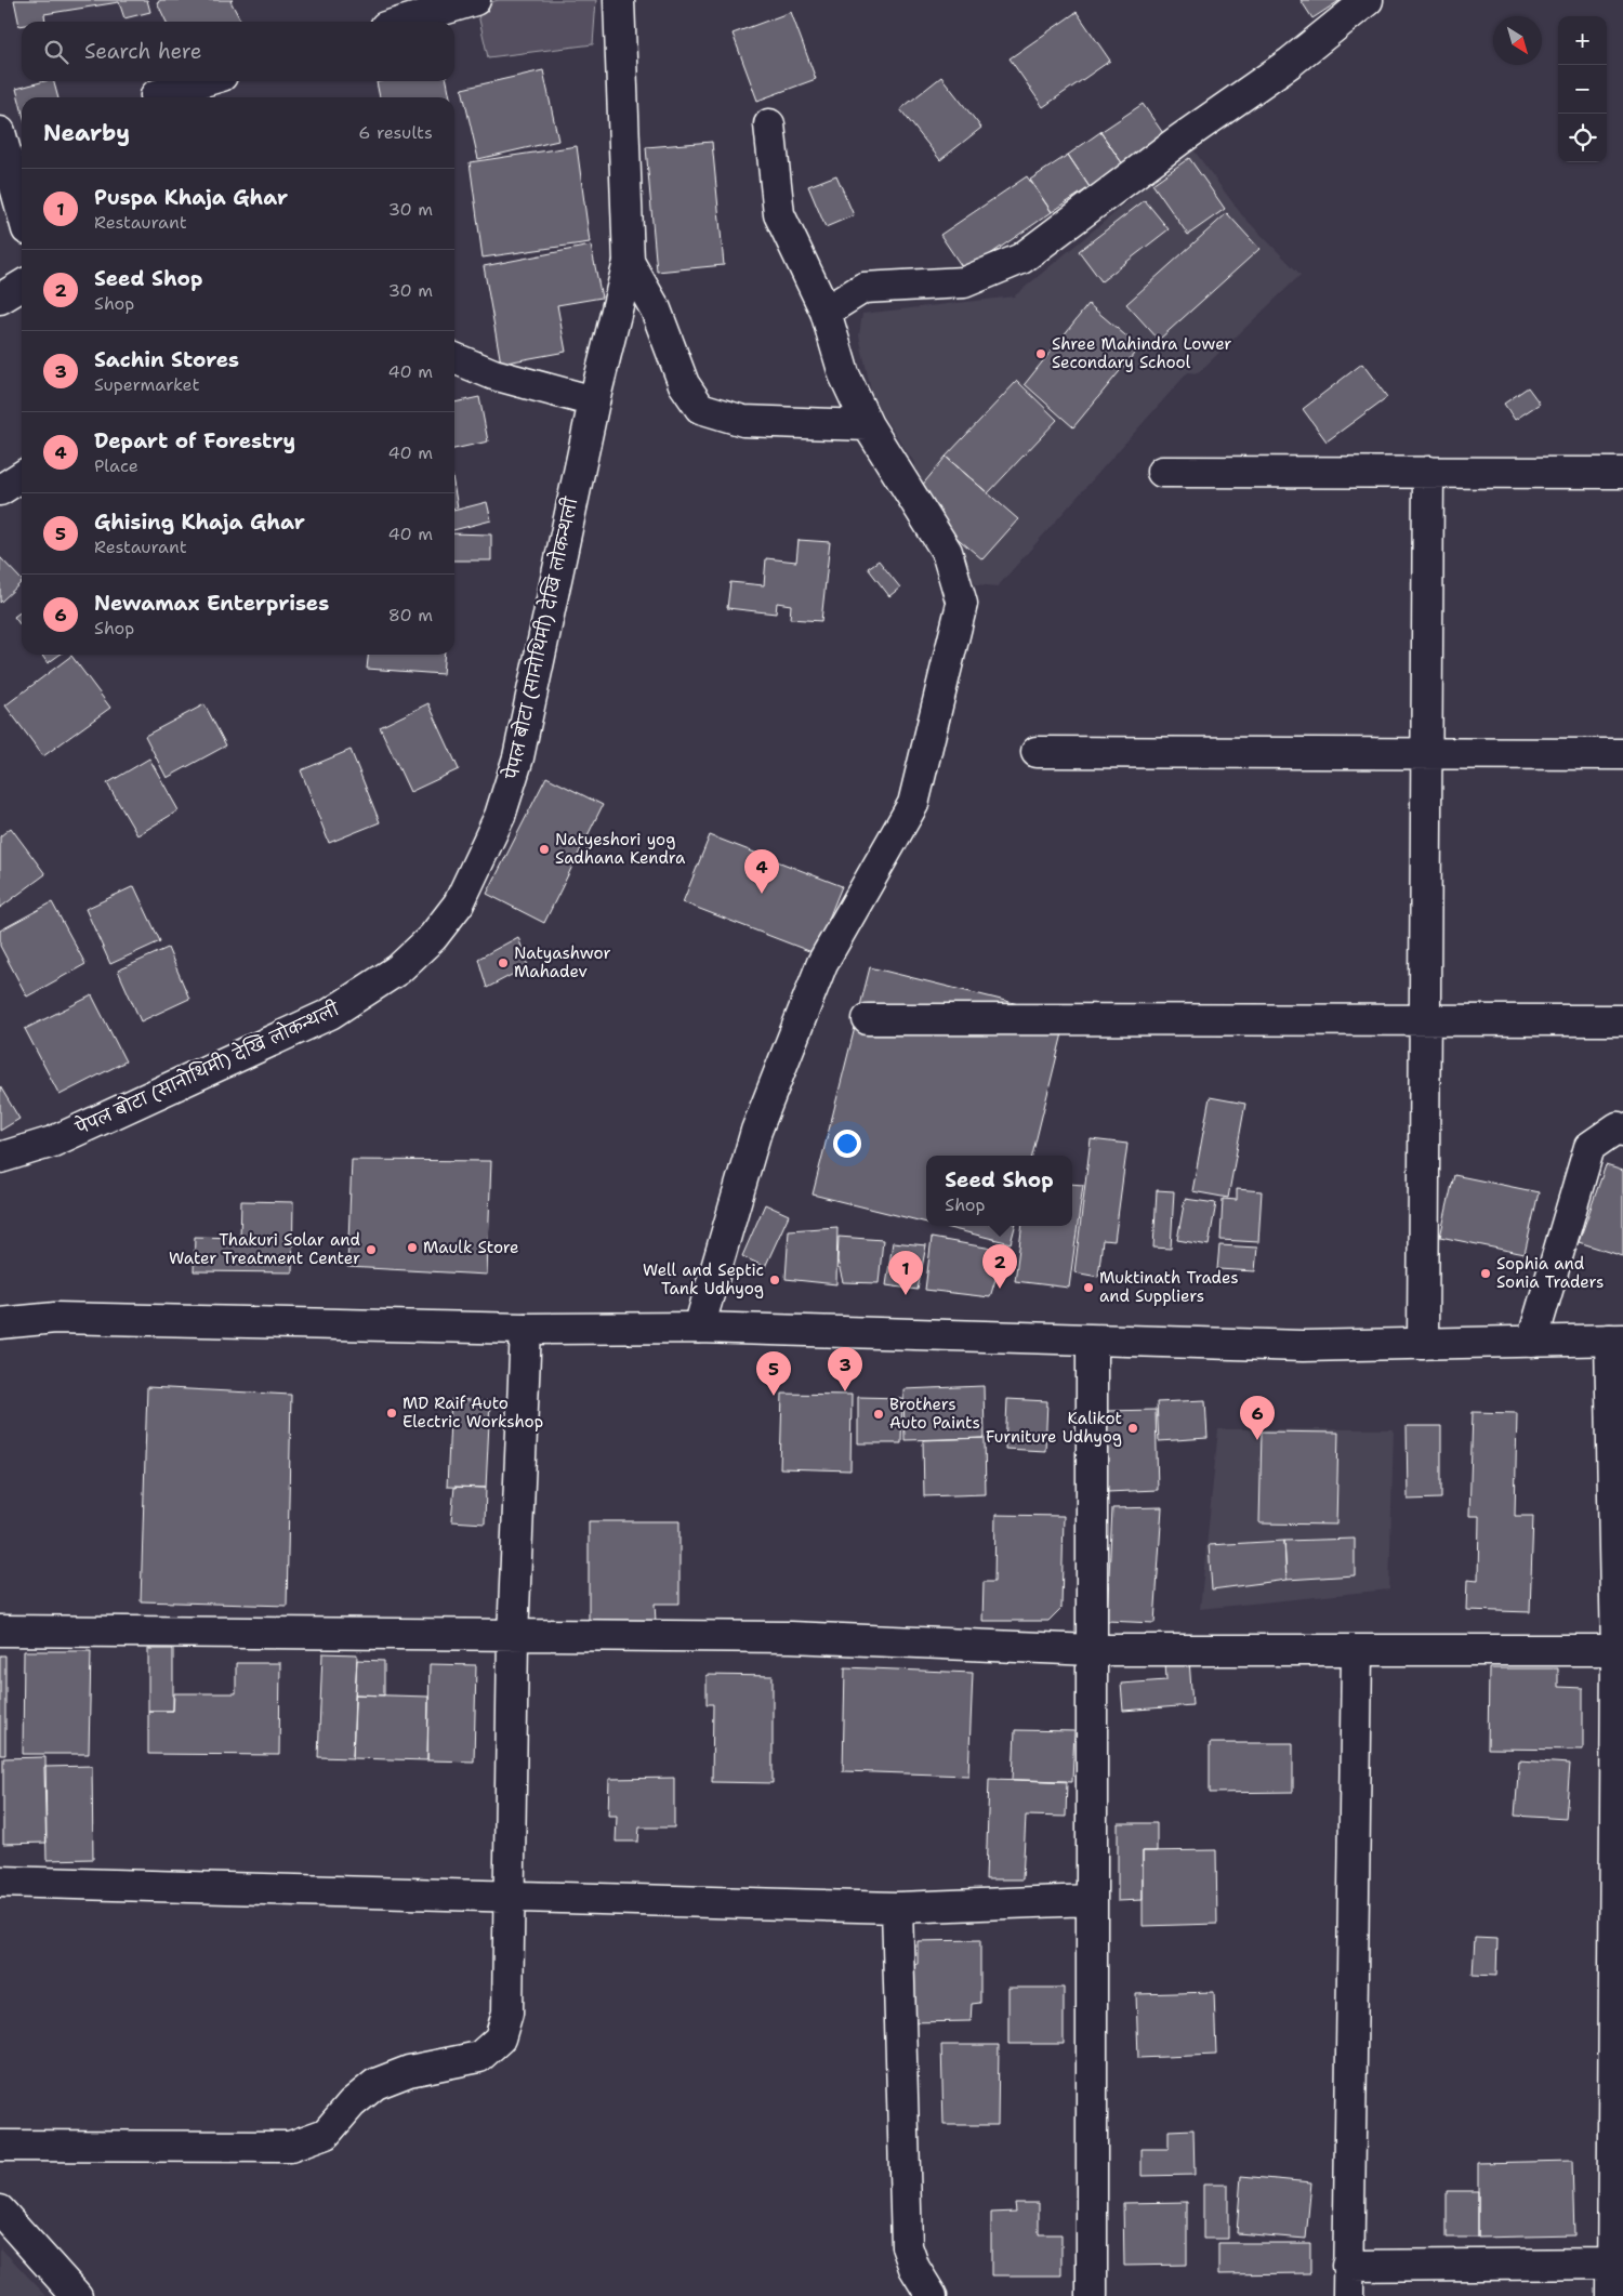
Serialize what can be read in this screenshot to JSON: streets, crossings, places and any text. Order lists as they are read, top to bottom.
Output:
{
  "streets": {
    "street": ["पेपल बोटा (सानोथिमी) देखि लोकन्थली"]
  },
  "places": [
    "Shree Mahindra Lower Secondary School",
    "Natyeshori yog Sadhana Kendra",
    "Natyashwor Mahadev",
    "Maulk Store",
    "Thakuri Solar and Water Treatment Center",
    "Sophia and Sonia Traders",
    "Well and Septic Tank Udhyog",
    "Muktinath Trades and Suppliers",
    "MD Raif Auto Electric Workshop",
    "Brothers Auto Paints",
    "Kalikot Furniture Udhyog"
  ],
  "north": "bottom right",
  "page": {
    "map_buttons": ["+", "−"],
    "search": "Search here",
    "heading": ["Nearby", "6 results"],
    "list": [
      {
        "mark": "1",
        "name": "Puspa Khaja Ghar",
        "note": "Restaurant",
        "value": "30 m"
      },
      {
        "mark": "2",
        "name": "Seed Shop",
        "note": "Shop",
        "value": "30 m"
      },
      {
        "mark": "3",
        "name": "Sachin Stores",
        "note": "Supermarket",
        "value": "40 m"
      },
      {
        "mark": "4",
        "name": "Depart of Forestry",
        "note": "Place",
        "value": "40 m"
      },
      {
        "mark": "5",
        "name": "Ghising Khaja Ghar",
        "note": "Restaurant",
        "value": "40 m"
      },
      {
        "mark": "6",
        "name": "Newamax Enterprises",
        "note": "Shop",
        "value": "80 m"
      }
    ],
    "pins": [
      "4",
      "2",
      "1",
      "3",
      "5",
      "6"
    ],
    "popup": ["Seed Shop", "Shop"]
  }
}
